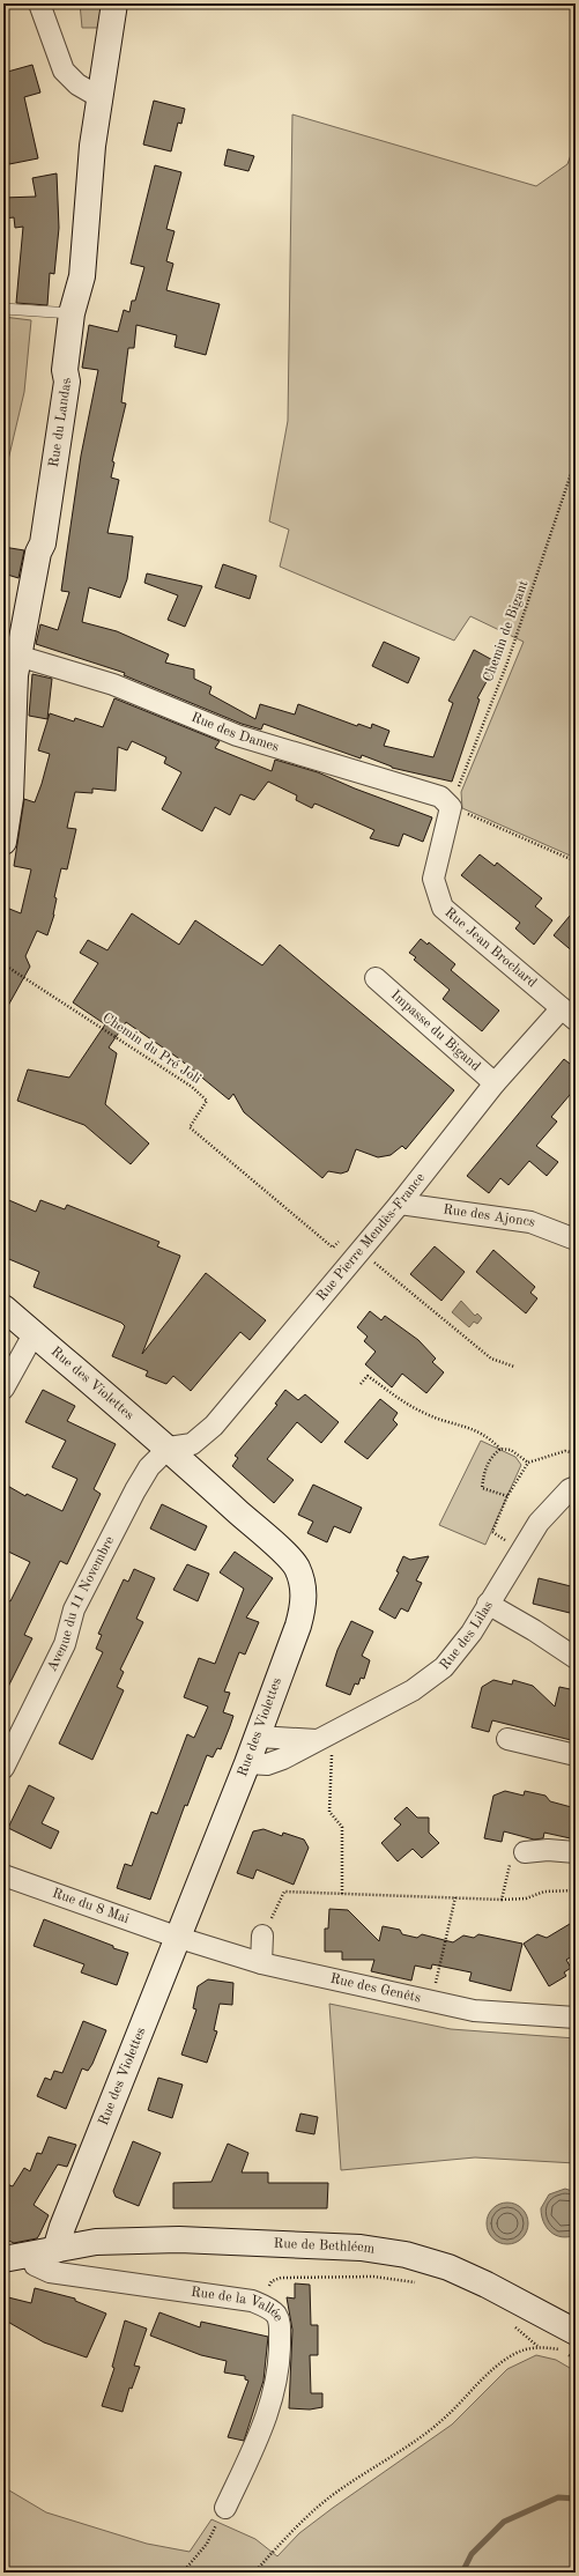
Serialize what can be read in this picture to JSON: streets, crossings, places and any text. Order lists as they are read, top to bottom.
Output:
{
  "streets": {
    "street": [
      "Rue du Landas",
      "Rue des Dames",
      "Rue Jean Brochard",
      "Impasse du Bigand",
      "Rue des Ajoncs",
      "Rue Pierre Mendès-France",
      "Rue des Violettes",
      "Avenue du 11 Novembre",
      "Rue des Lilas",
      "Rue du 8 Mai",
      "Rue des Genêts",
      "Rue de Bethléem",
      "Rue de la Vallée"
    ],
    "path": ["Chemin de Bigant", "Chemin du Pré Joli"]
  },
  "crossings": [
    ["Rue du Landas", "Rue des Dames"],
    ["Chemin de Bigant", "Rue des Dames"],
    ["Chemin de Bigant", "Rue Jean Brochard"],
    ["Rue des Dames", "Rue Jean Brochard"],
    ["Rue Jean Brochard", "Rue Pierre Mendès-France"],
    ["Impasse du Bigand", "Rue Pierre Mendès-France"],
    ["Chemin du Pré Joli", "Rue Pierre Mendès-France"],
    ["Rue des Ajoncs", "Rue Pierre Mendès-France"],
    ["Rue Pierre Mendès-France", "Rue des Violettes"],
    ["Rue Pierre Mendès-France", "Avenue du 11 Novembre"],
    ["Rue des Violettes", "Avenue du 11 Novembre"],
    ["Rue des Violettes", "Rue des Lilas"],
    ["Rue des Violettes", "Rue du 8 Mai"],
    ["Rue des Violettes", "Rue des Genêts"],
    ["Rue des Violettes", "Rue de Bethléem"],
    ["Rue du 8 Mai", "Rue des Genêts"],
    ["Rue de Bethléem", "Rue de la Vallée"]
  ]
}
